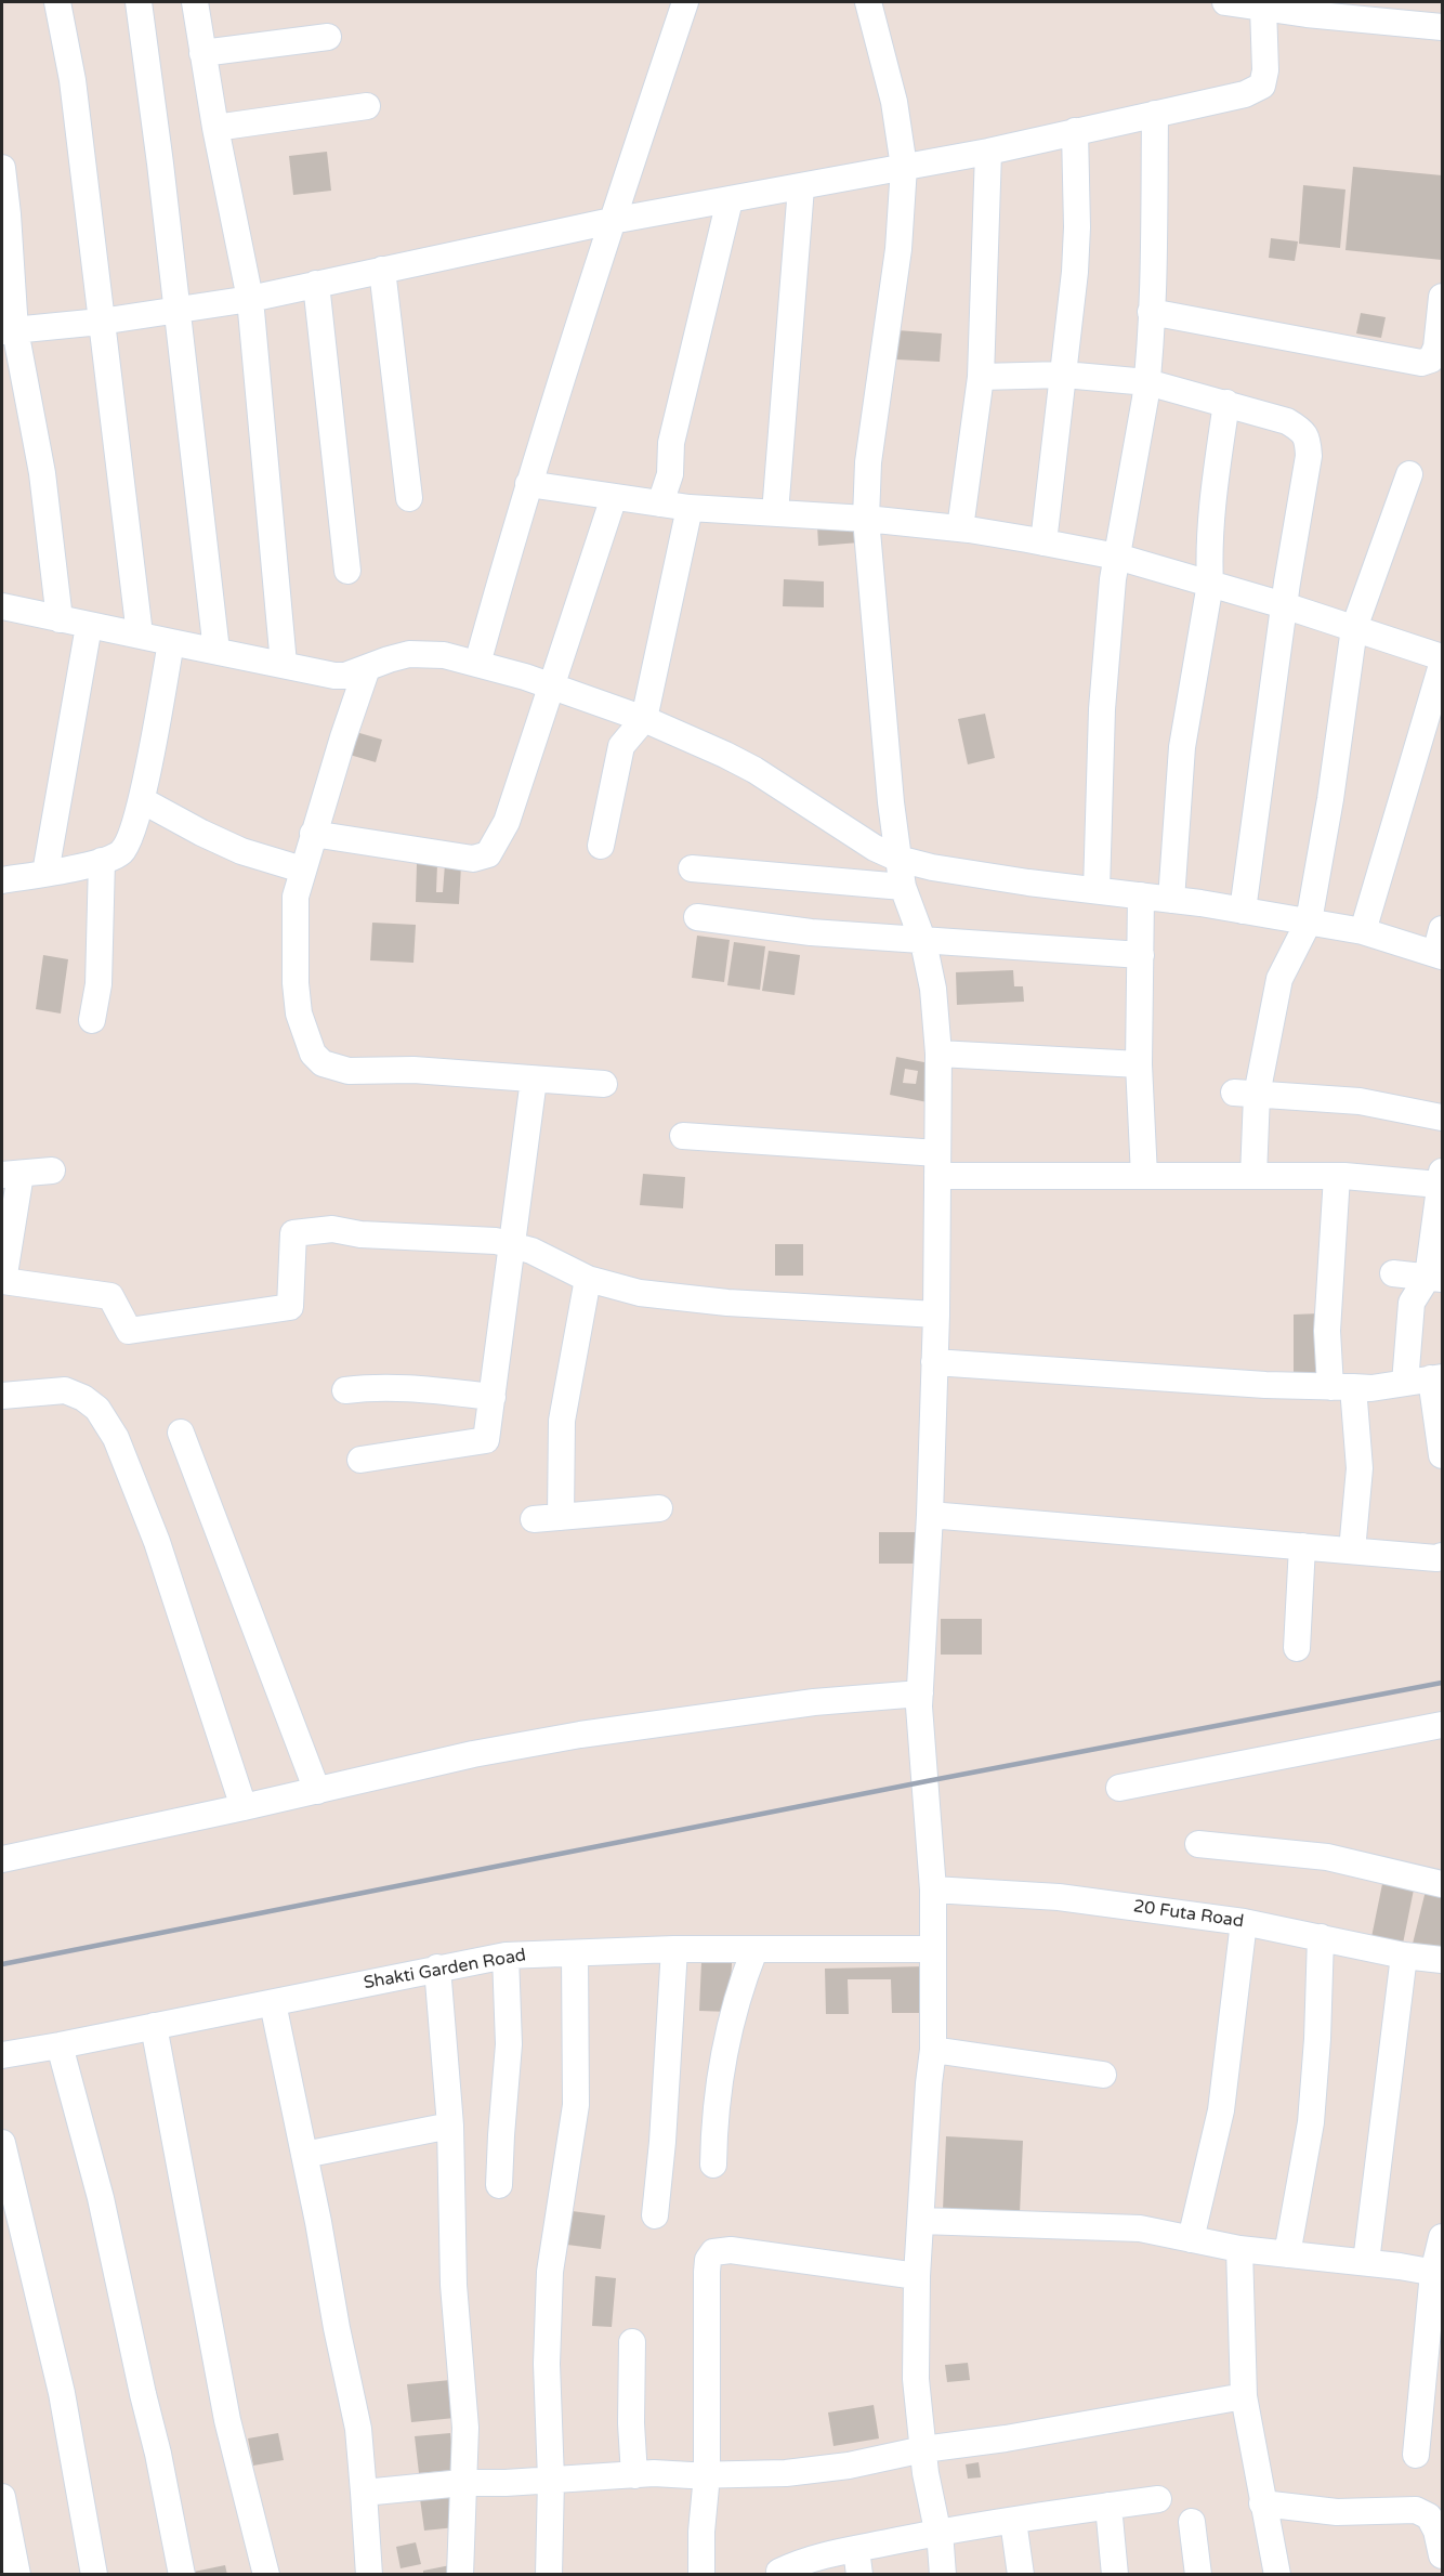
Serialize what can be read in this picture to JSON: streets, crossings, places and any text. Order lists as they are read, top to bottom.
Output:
{
  "streets": {
    "street": ["20 Futa Road", "Shakti Garden Road"]
  }
}
